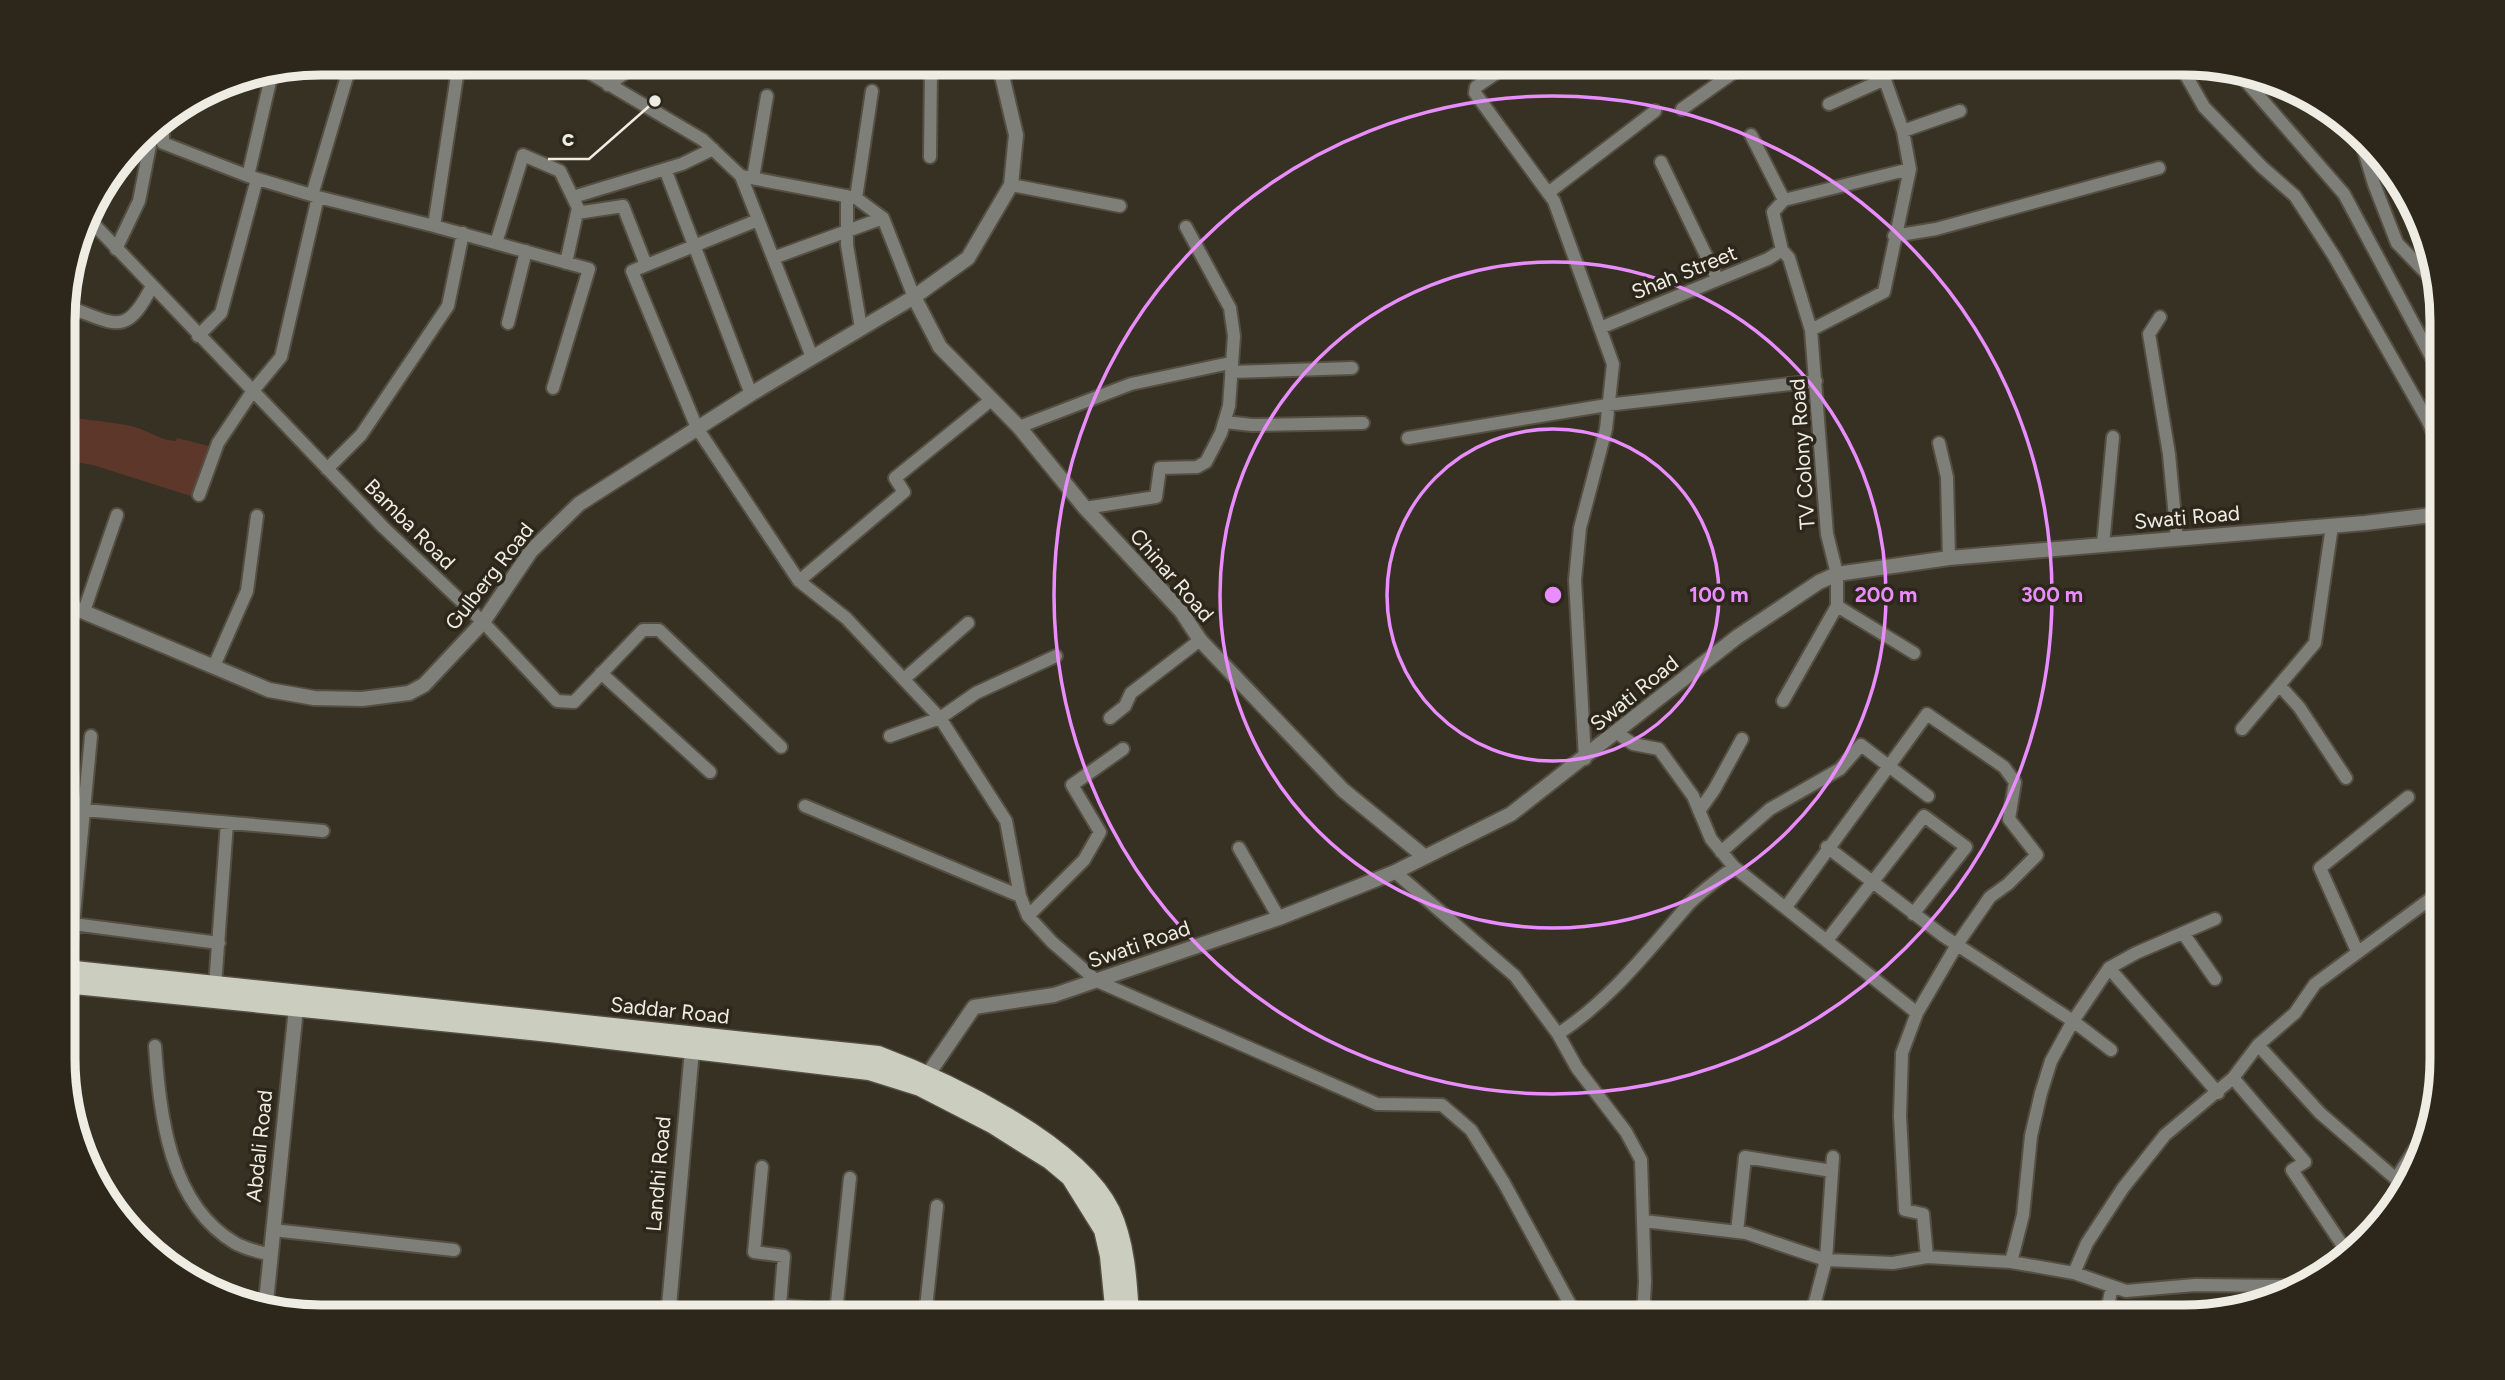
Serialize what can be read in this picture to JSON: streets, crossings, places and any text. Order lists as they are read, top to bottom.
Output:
{
  "streets": {
    "main road": ["Saddar Road"],
    "street": [
      "Shah Street",
      "TV Colony Road",
      "Swati Road",
      "Bamba Road",
      "Chinar Road",
      "Gulberg Road",
      "Abdali Road",
      "Landhi Road"
    ]
  },
  "crossings": [
    ["Shah Street", "TV Colony Road"],
    ["TV Colony Road", "Swati Road"],
    ["Swati Road", "Chinar Road"],
    ["Swati Road", "Saddar Road"],
    ["Bamba Road", "Gulberg Road"],
    ["Chinar Road", "Gulberg Road"],
    ["Saddar Road", "Abdali Road"],
    ["Saddar Road", "Landhi Road"]
  ],
  "places": ["c"],
  "rings": ["100 m", "200 m", "300 m"]
}
